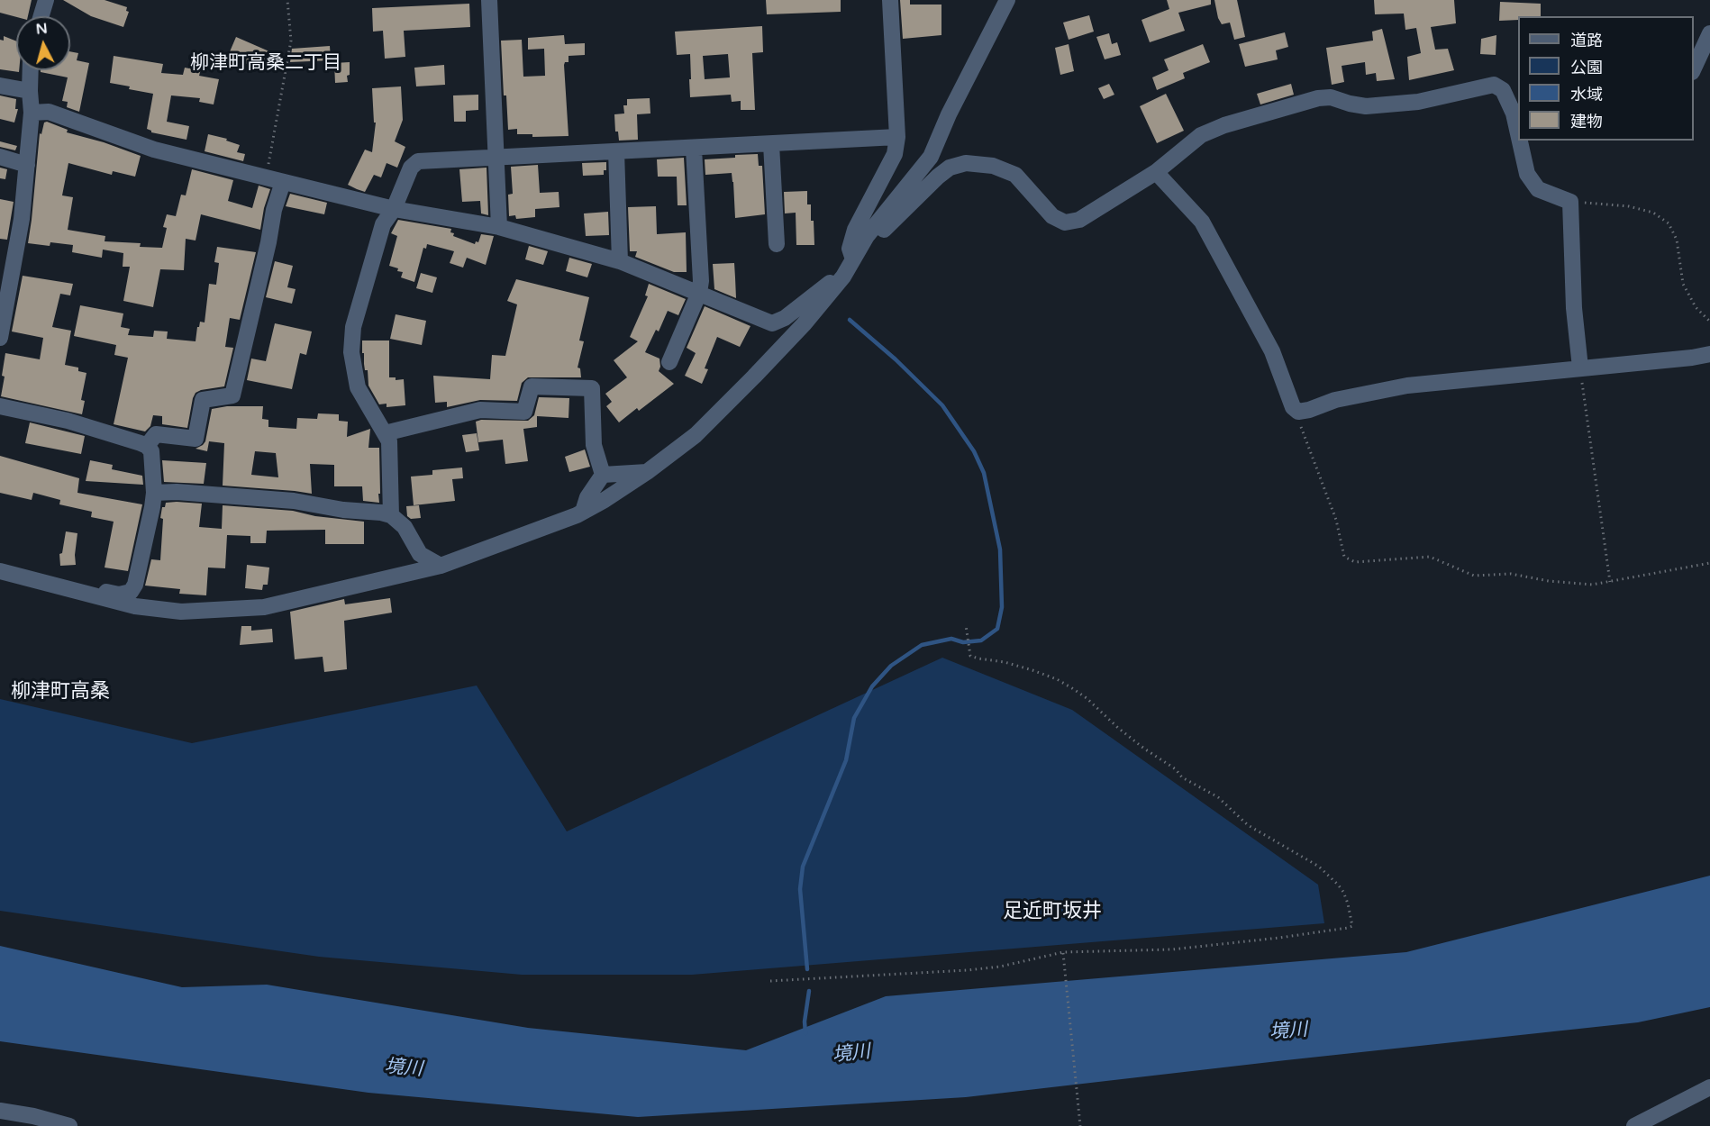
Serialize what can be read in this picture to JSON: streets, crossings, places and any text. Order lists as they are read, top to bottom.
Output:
{
  "districts": ["柳津町高桑二丁目", "柳津町高桑", "足近町坂井"],
  "water": ["境川"],
  "legend": [
    "道路",
    "公園",
    "水域",
    "建物"
  ],
  "north": "top"
}
